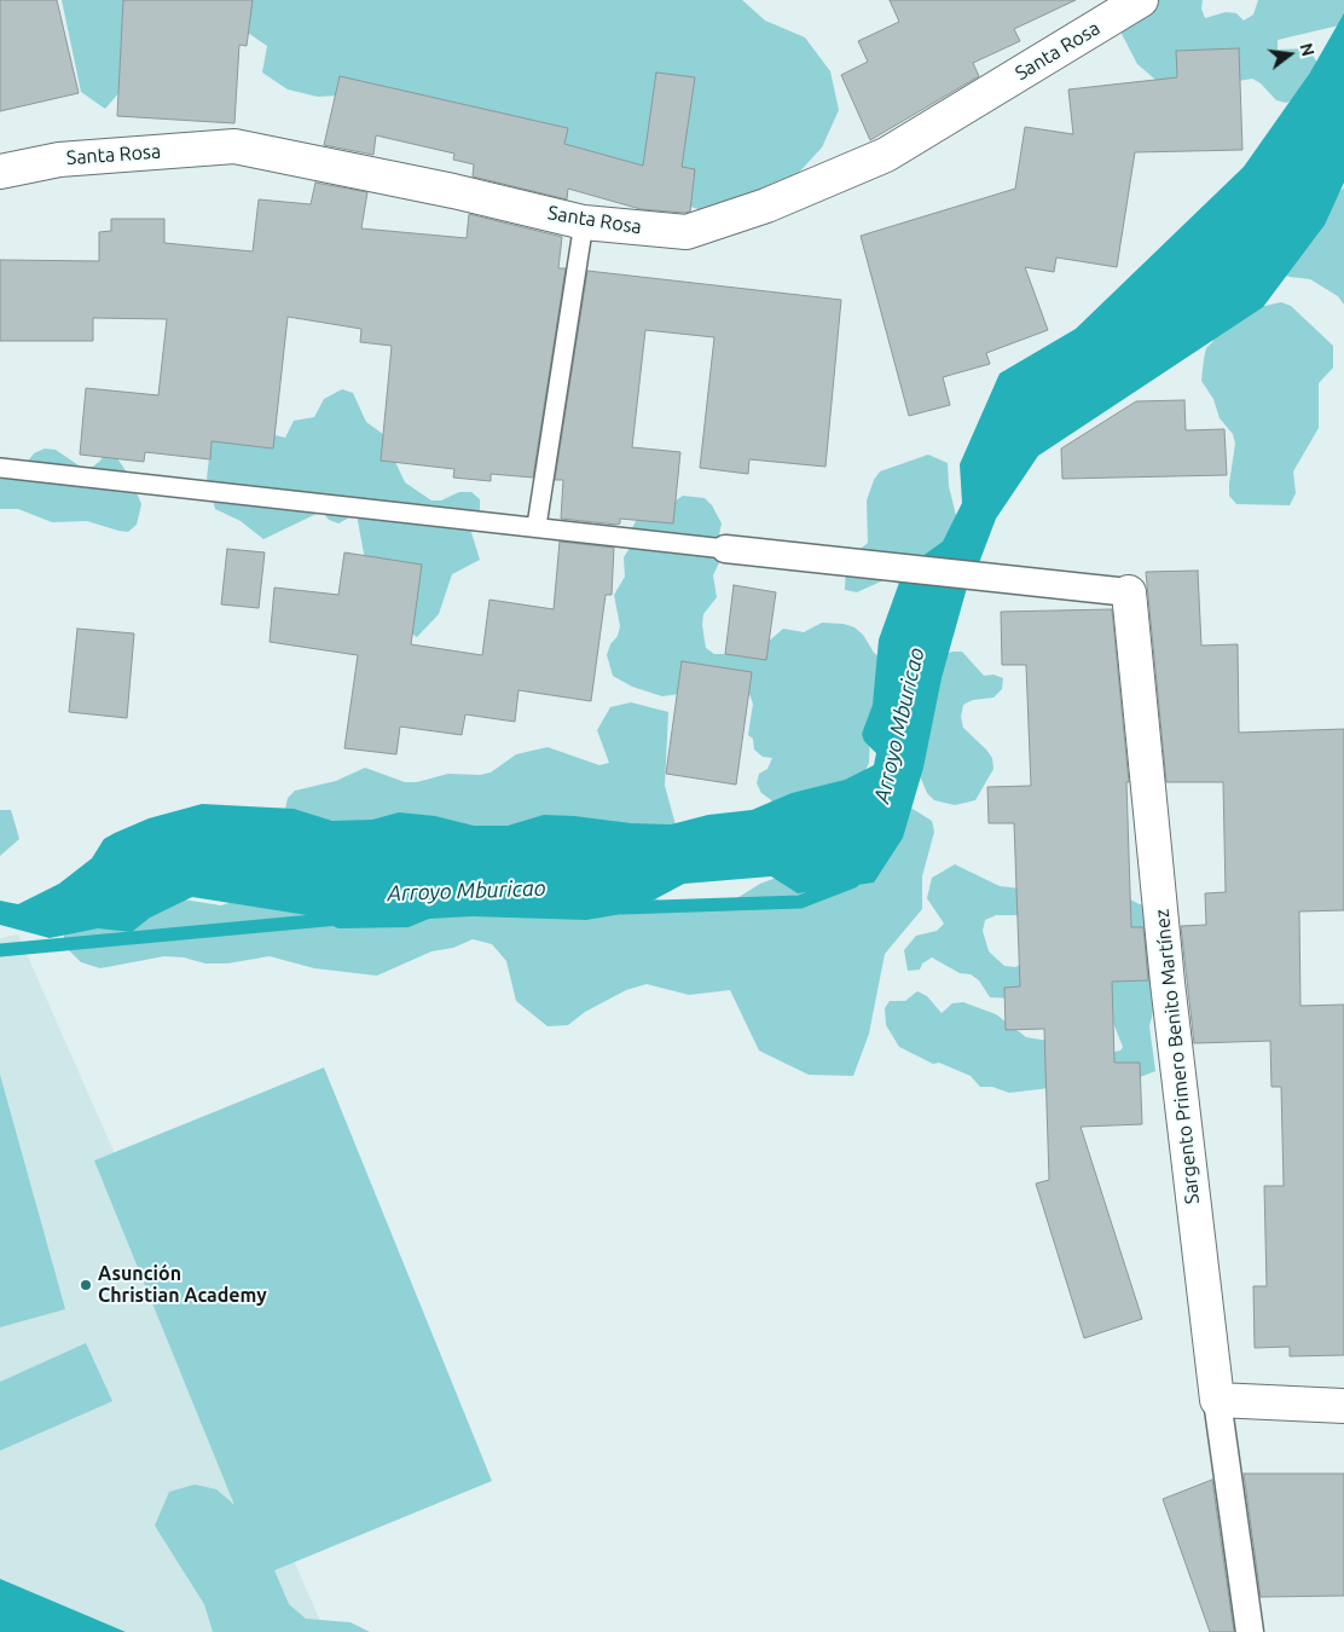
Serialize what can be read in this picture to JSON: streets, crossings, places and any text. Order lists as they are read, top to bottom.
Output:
{
  "streets": {
    "street": ["Santa Rosa", "Sargento Primero Benito Martínez"]
  },
  "water": ["Arroyo Mburicao"],
  "places": ["Asunción Christian Academy"],
  "north": "right"
}
